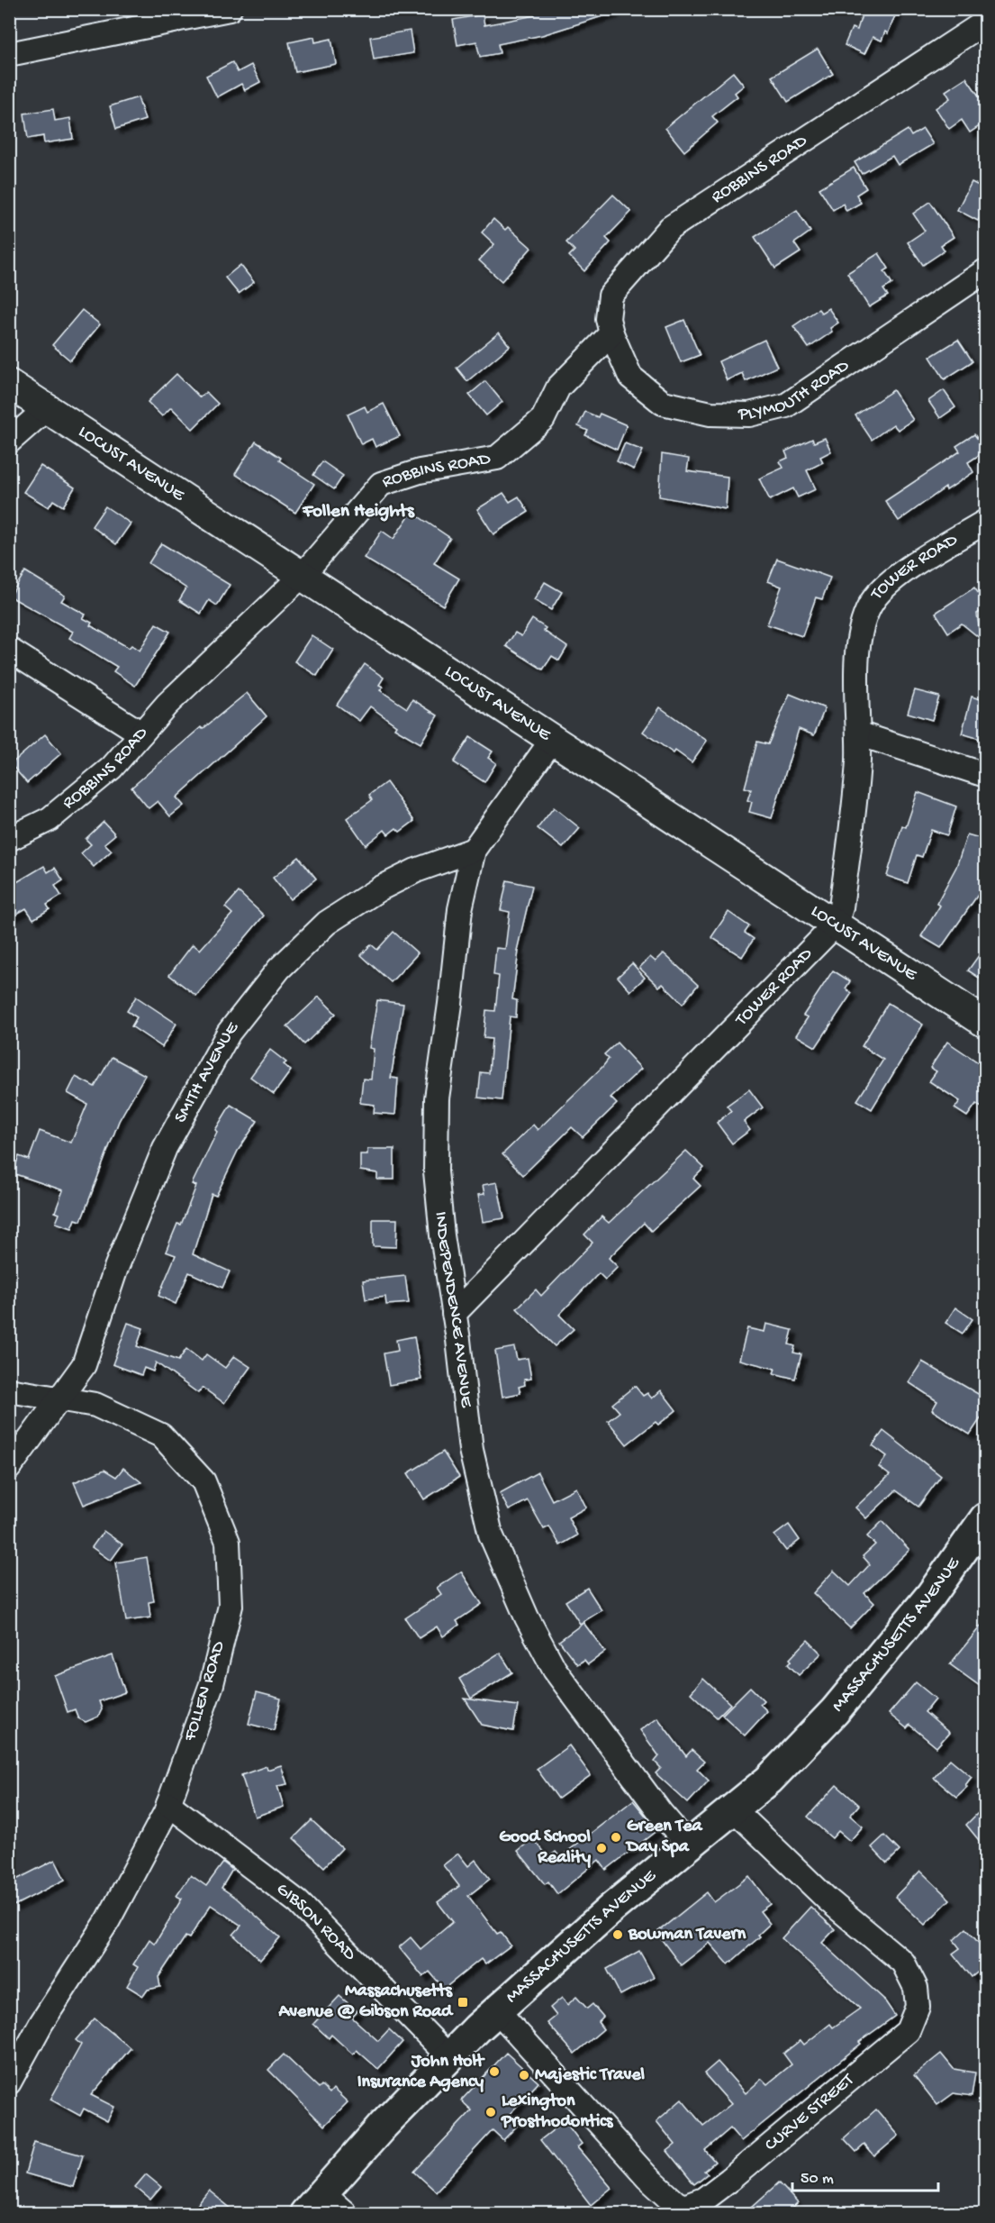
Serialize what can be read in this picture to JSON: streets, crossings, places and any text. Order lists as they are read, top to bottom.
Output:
{
  "streets": {
    "main road": ["MASSACHUSETTS AVENUE"],
    "street": [
      "ROBBINS ROAD",
      "PLYMOUTH ROAD",
      "LOCUST AVENUE",
      "TOWER ROAD",
      "SMITH AVENUE",
      "INDEPENDENCE AVENUE",
      "FOLLEN ROAD",
      "GIBSON ROAD",
      "CURVE STREET"
    ]
  },
  "crossings": [
    ["ROBBINS ROAD", "PLYMOUTH ROAD"],
    ["ROBBINS ROAD", "LOCUST AVENUE"],
    ["LOCUST AVENUE", "TOWER ROAD"],
    ["LOCUST AVENUE", "INDEPENDENCE AVENUE"],
    ["TOWER ROAD", "INDEPENDENCE AVENUE"],
    ["SMITH AVENUE", "INDEPENDENCE AVENUE"],
    ["SMITH AVENUE", "FOLLEN ROAD"],
    ["INDEPENDENCE AVENUE", "MASSACHUSETTS AVENUE"],
    ["MASSACHUSETTS AVENUE", "GIBSON ROAD"],
    ["MASSACHUSETTS AVENUE", "CURVE STREET"],
    ["FOLLEN ROAD", "GIBSON ROAD"]
  ],
  "districts": ["Follen Heights"],
  "places": {
    "other": [
      "Green Tea Day Spa",
      "Good School Reality",
      "Bowman Tavern",
      "John Holt Insurance Agency",
      "Majestic Travel",
      "Lexington Prosthodontics"
    ],
    "transit": ["Massachusetts Avenue @ Gibson Road"]
  },
  "scale_bar": "50 m"
}
